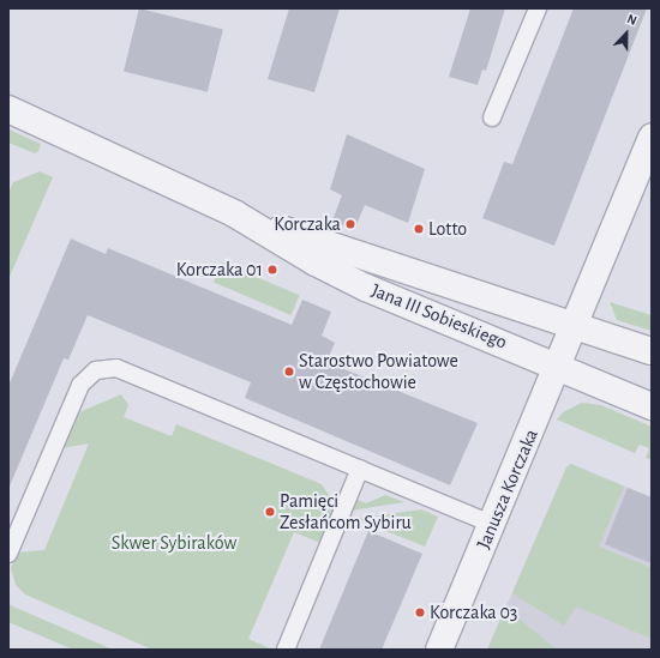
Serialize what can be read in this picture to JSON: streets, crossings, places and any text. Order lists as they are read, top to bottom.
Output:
{
  "streets": {
    "street": ["Jana III Sobieskiego", "Janusza Korczaka"]
  },
  "crossings": [
    ["Jana III Sobieskiego", "Janusza Korczaka"]
  ],
  "parks": ["Skwer Sybiraków"],
  "places": [
    "Korczaka",
    "Lotto",
    "Korczaka 01",
    "Starostwo Powiatowe w Częstochowie",
    "Pamięci Zesłańcom Sybiru",
    "Korczaka 03"
  ],
  "north": "top"
}
